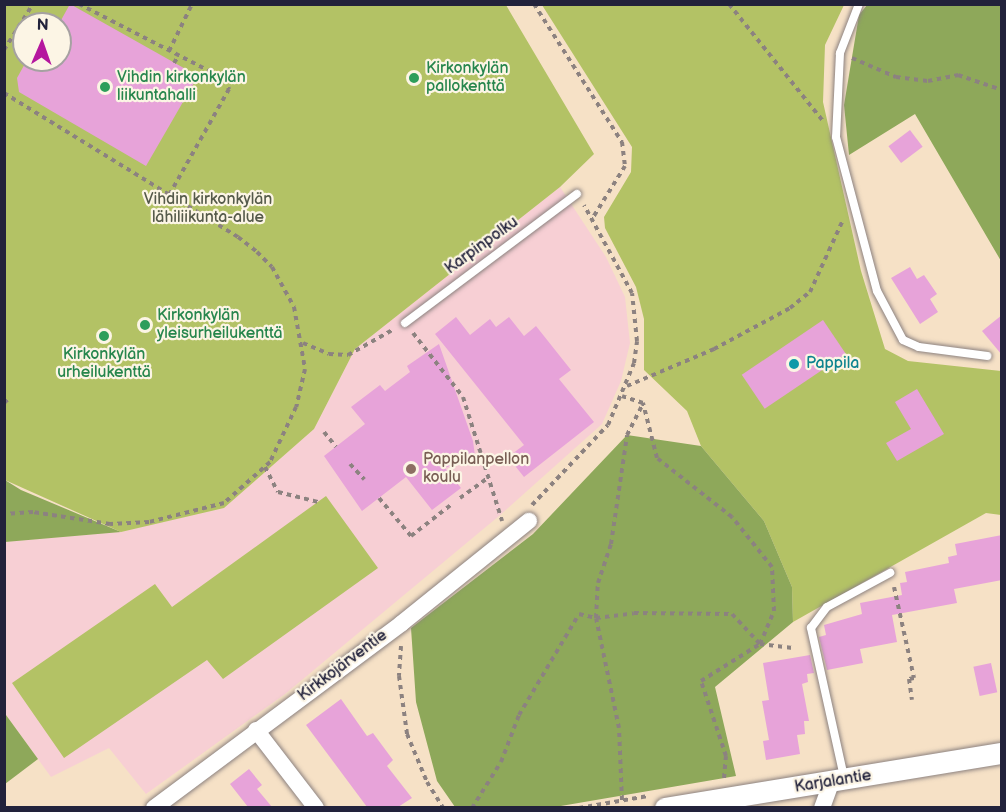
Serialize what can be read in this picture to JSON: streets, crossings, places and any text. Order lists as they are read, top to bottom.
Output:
{
  "streets": {
    "street": ["Kirkkojärventie", "Karjalantie"],
    "lane": ["Karpinpolku"]
  },
  "parks": ["Vihdin kirkonkylän lähiliikunta-alue"],
  "places": [
    "Kirkonkylän pallokenttä",
    "Vihdin kirkonkylän liikuntahalli",
    "Kirkonkylän yleisurheilukenttä",
    "Kirkonkylän urheilukenttä",
    "Pappila",
    "Pappilanpellon koulu"
  ],
  "north": "top"
}
